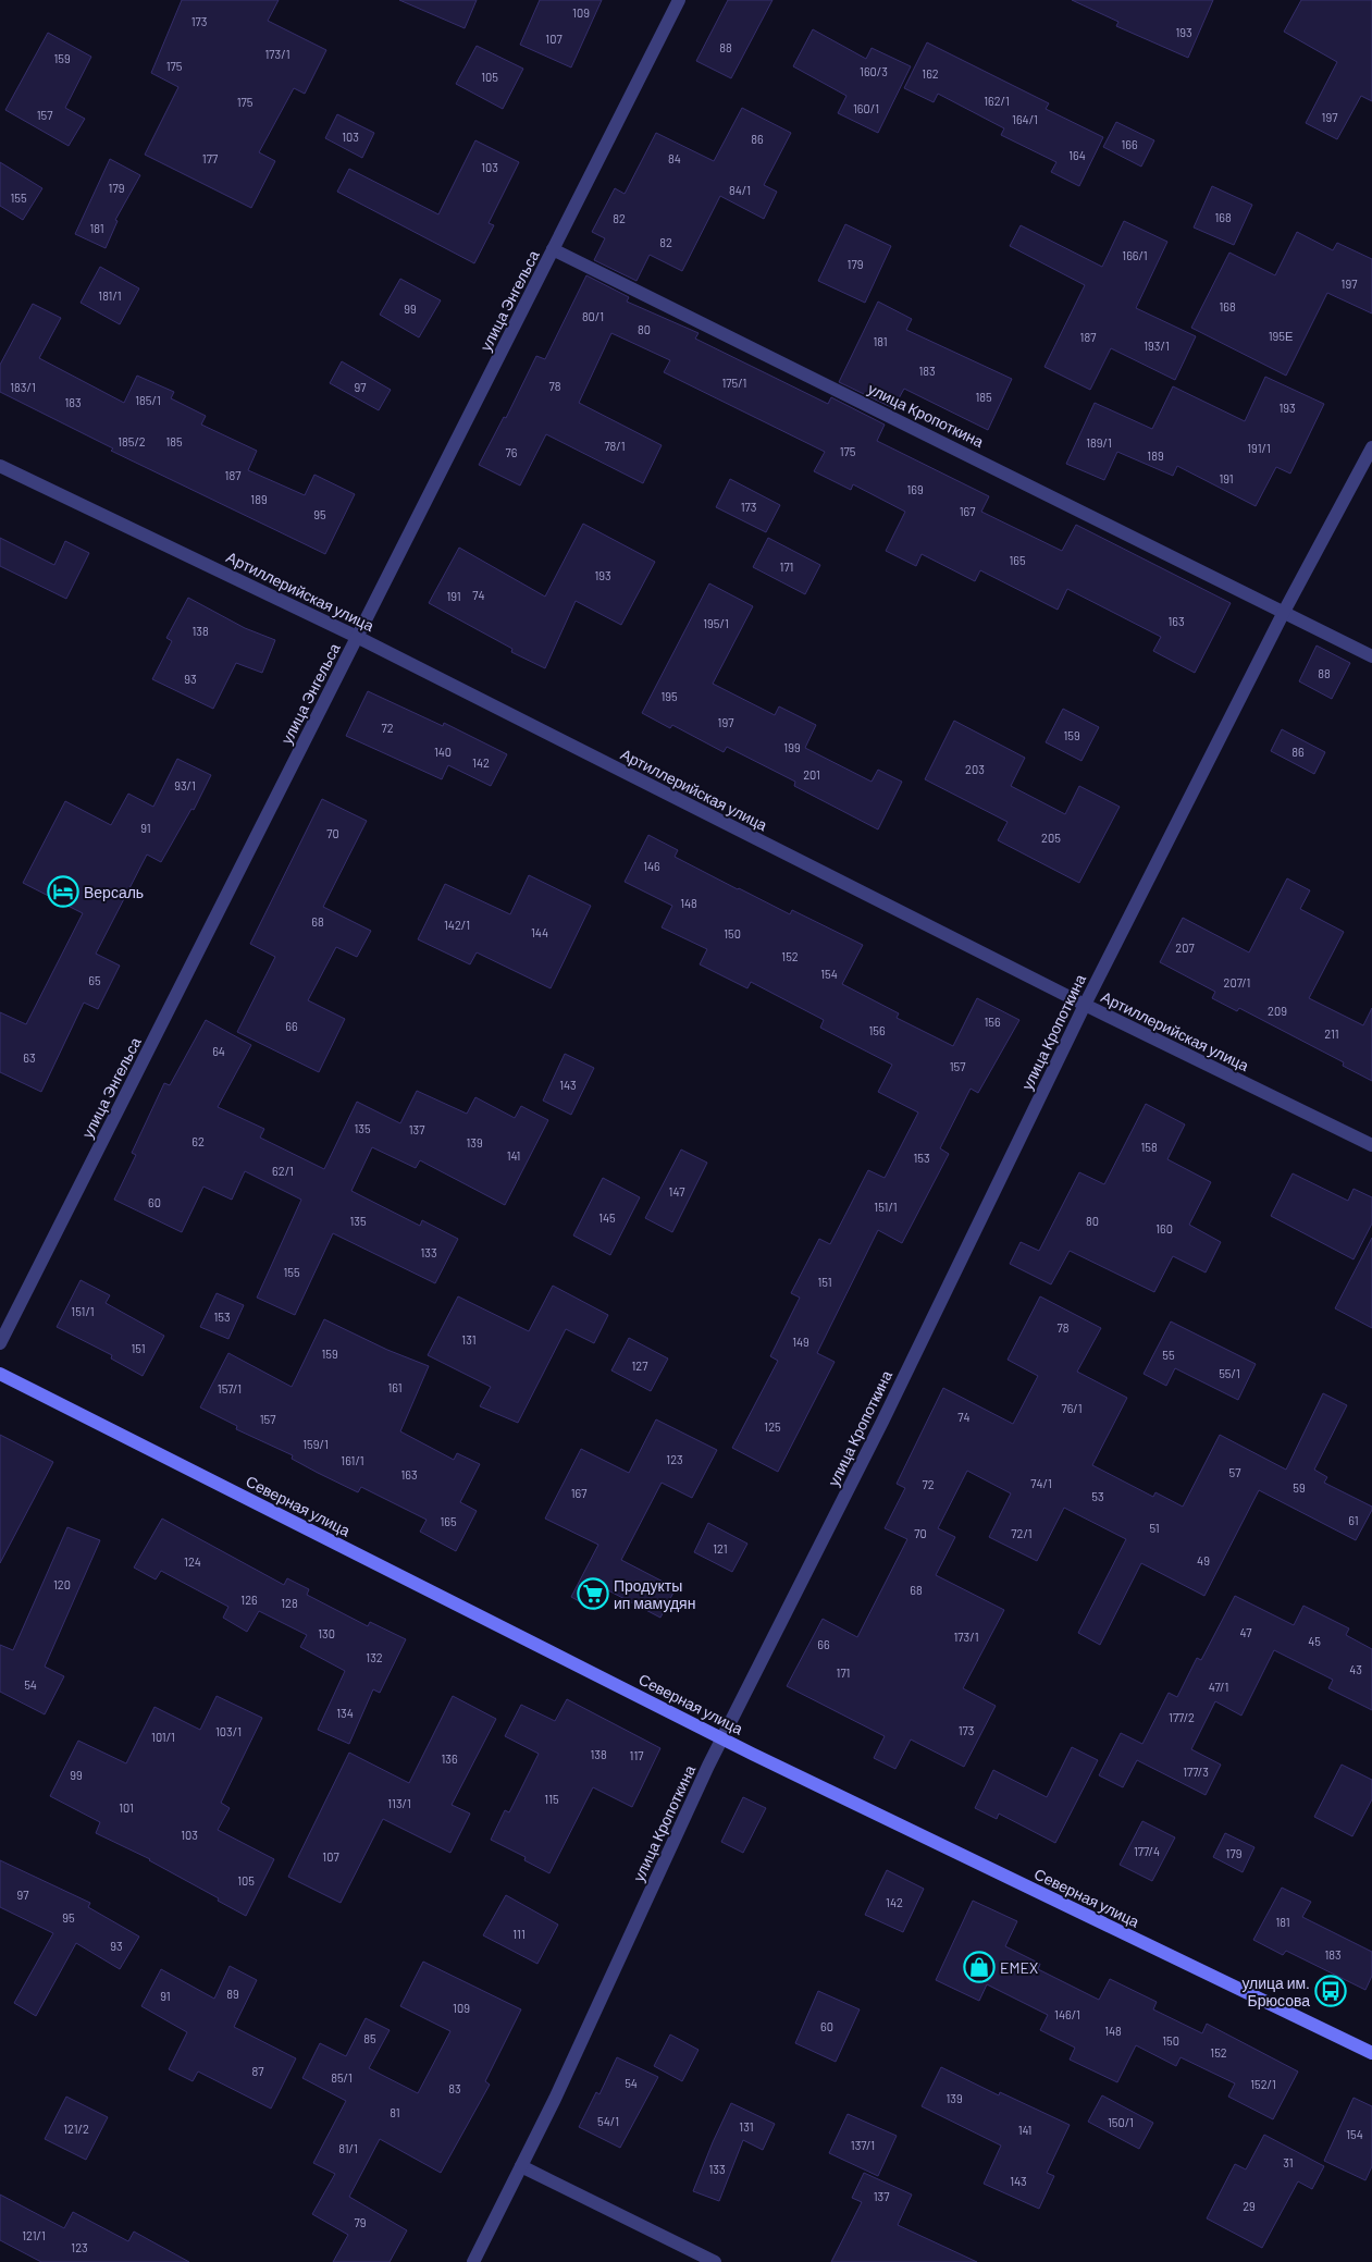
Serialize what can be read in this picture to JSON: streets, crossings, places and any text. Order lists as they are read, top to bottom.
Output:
{
  "streets": {
    "main road": ["Северная улица"],
    "street": ["улица Энгельса", "улица Кропоткина", "Артиллерийская улица"]
  },
  "crossings": [
    ["улица Энгельса", "улица Кропоткина"],
    ["улица Энгельса", "Артиллерийская улица"],
    ["улица Кропоткина", "Артиллерийская улица"],
    ["улица Кропоткина", "Северная улица"]
  ],
  "places": {
    "hotel": ["Версаль"],
    "supermarket": ["Продукты ип мамудян"],
    "shop": ["EMEX"],
    "bus stop": ["улица им. Брюсова"]
  },
  "house_numbers": [
    "109",
    "173",
    "193",
    "107",
    "88",
    "173/1",
    "159",
    "175",
    "160/3",
    "162",
    "105",
    "162/1",
    "175",
    "160/1",
    "157",
    "197",
    "164/1",
    "103",
    "86",
    "166",
    "164",
    "177",
    "84",
    "103",
    "179",
    "84/1",
    "155",
    "168",
    "82",
    "181",
    "82",
    "166/1",
    "179",
    "197",
    "181/1",
    "168",
    "99",
    "80/1",
    "80",
    "195Е",
    "187",
    "181",
    "193/1",
    "183",
    "175/1",
    "78",
    "183/1",
    "97",
    "185",
    "185/1",
    "183",
    "193",
    "185/2",
    "185",
    "189/1",
    "78/1",
    "191/1",
    "175",
    "76",
    "189",
    "187",
    "191",
    "169",
    "189",
    "173",
    "167",
    "95",
    "165",
    "171",
    "193",
    "74",
    "191",
    "163",
    "195/1",
    "138",
    "88",
    "93",
    "195",
    "197",
    "72",
    "159",
    "199",
    "140",
    "86",
    "142",
    "203",
    "201",
    "93/1",
    "91",
    "70",
    "205",
    "146",
    "148",
    "68",
    "142/1",
    "144",
    "150",
    "207",
    "152",
    "154",
    "65",
    "207/1",
    "209",
    "156",
    "66",
    "156",
    "211",
    "64",
    "63",
    "157",
    "143",
    "135",
    "137",
    "62",
    "139",
    "158",
    "141",
    "153",
    "62/1",
    "147",
    "60",
    "151/1",
    "145",
    "135",
    "80",
    "160",
    "133",
    "155",
    "151",
    "151/1",
    "153",
    "78",
    "131",
    "149",
    "151",
    "159",
    "55",
    "127",
    "55/1",
    "161",
    "157/1",
    "76/1",
    "74",
    "157",
    "125",
    "159/1",
    "123",
    "161/1",
    "57",
    "163",
    "74/1",
    "72",
    "59",
    "167",
    "53",
    "61",
    "165",
    "51",
    "70",
    "72/1",
    "121",
    "49",
    "124",
    "120",
    "68",
    "126",
    "128",
    "47",
    "130",
    "173/1",
    "45",
    "66",
    "132",
    "43",
    "171",
    "54",
    "47/1",
    "134",
    "177/2",
    "173",
    "103/1",
    "101/1",
    "138",
    "117",
    "136",
    "177/3",
    "99",
    "115",
    "113/1",
    "101",
    "103",
    "177/4",
    "179",
    "107",
    "105",
    "97",
    "142",
    "95",
    "181",
    "111",
    "93",
    "183",
    "89",
    "91",
    "109",
    "146/1",
    "60",
    "148",
    "85",
    "150",
    "152",
    "87",
    "85/1",
    "54",
    "152/1",
    "83",
    "139",
    "81",
    "54/1",
    "150/1",
    "131",
    "121/2",
    "141",
    "154",
    "137/1",
    "81/1",
    "31",
    "133",
    "143",
    "137",
    "29",
    "79",
    "121/1",
    "123"
  ]
}
